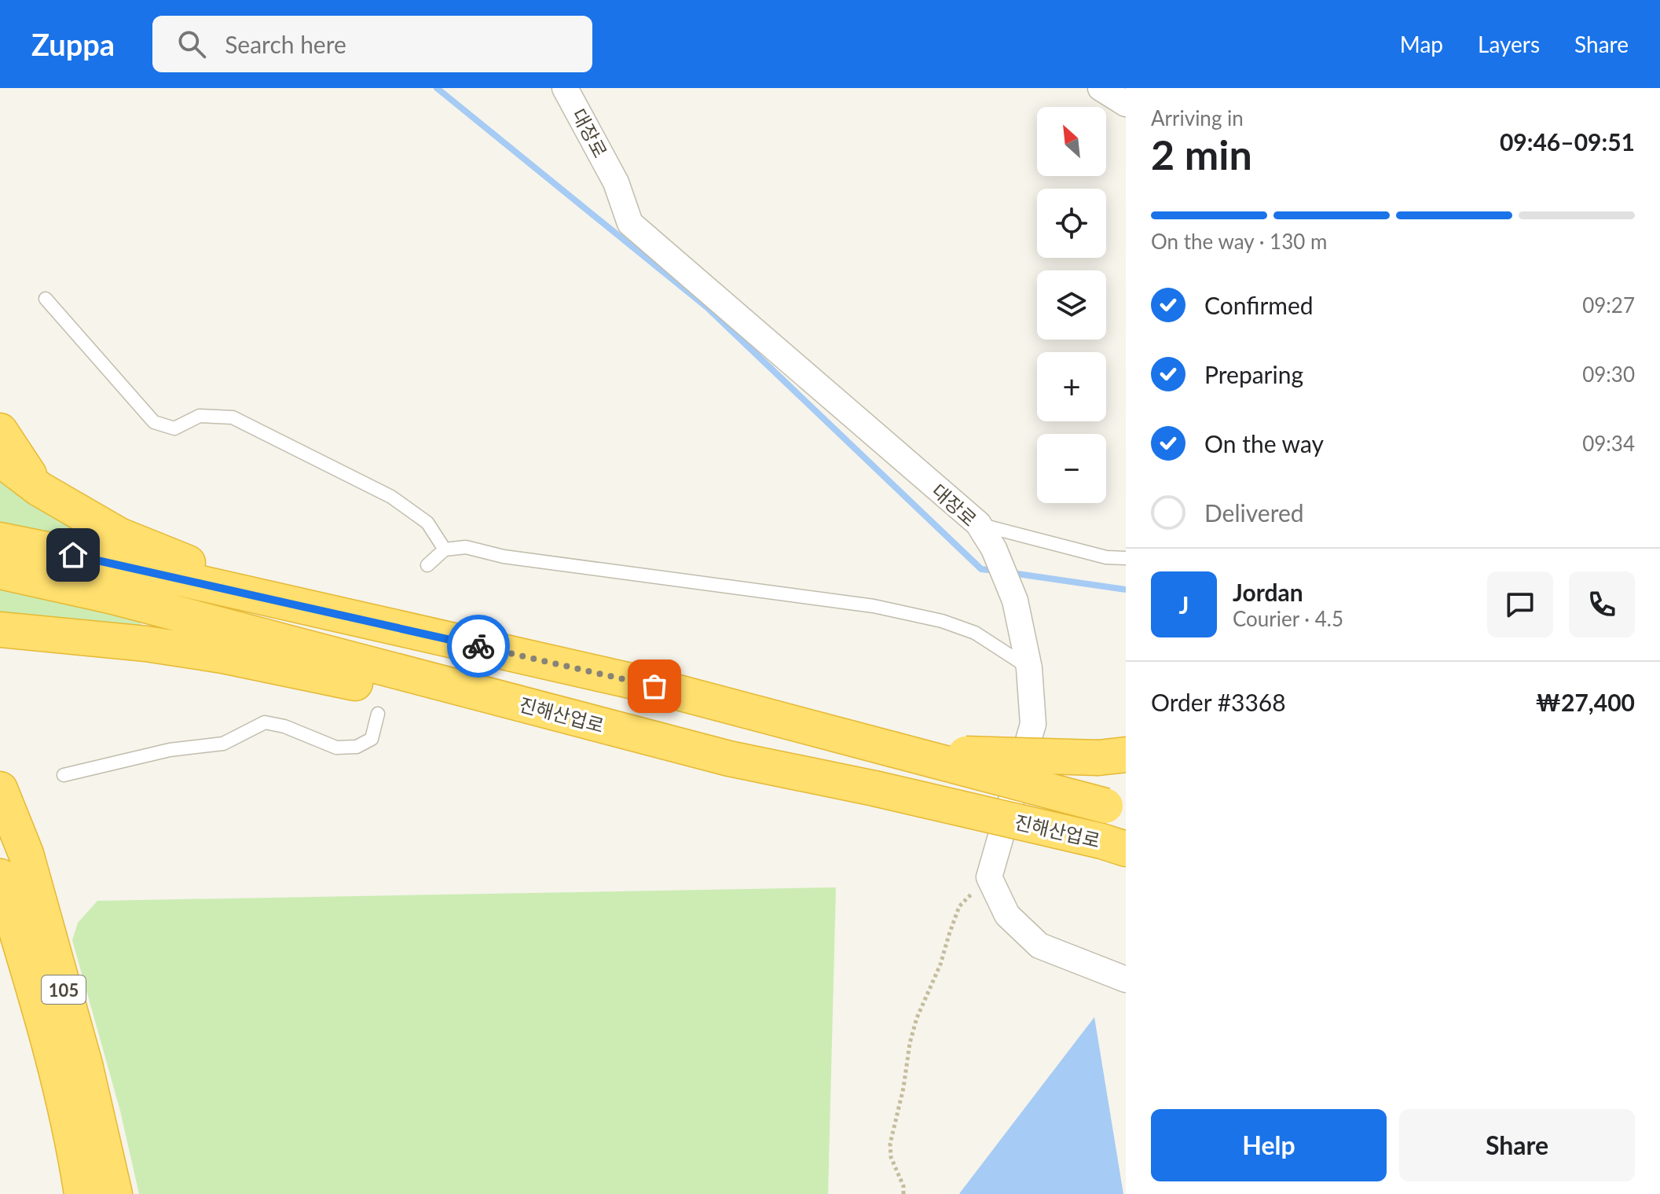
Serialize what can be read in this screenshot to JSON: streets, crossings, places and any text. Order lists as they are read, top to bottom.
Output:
{
  "streets": {
    "highway": ["진해산업로", "105"],
    "street": ["대장로"]
  },
  "north": "top left",
  "page": {
    "header": "Zuppa",
    "search": "Search here",
    "nav": ["Map", "Layers", "Share"],
    "heading": ["2 min", "Arriving in", "09:46–09:51"],
    "panel": [
      "Jordan",
      "Courier · 4.5",
      "Order #3368",
      "₩27,400"
    ],
    "map_buttons": ["+", "−"],
    "bar": "On the way · 130 m",
    "list": [
      ["Confirmed", "09:27"],
      ["Preparing", "09:30"],
      ["On the way", "09:34"],
      "Delivered"
    ],
    "round": "J",
    "buttons": ["Help", "Share"]
  }
}
